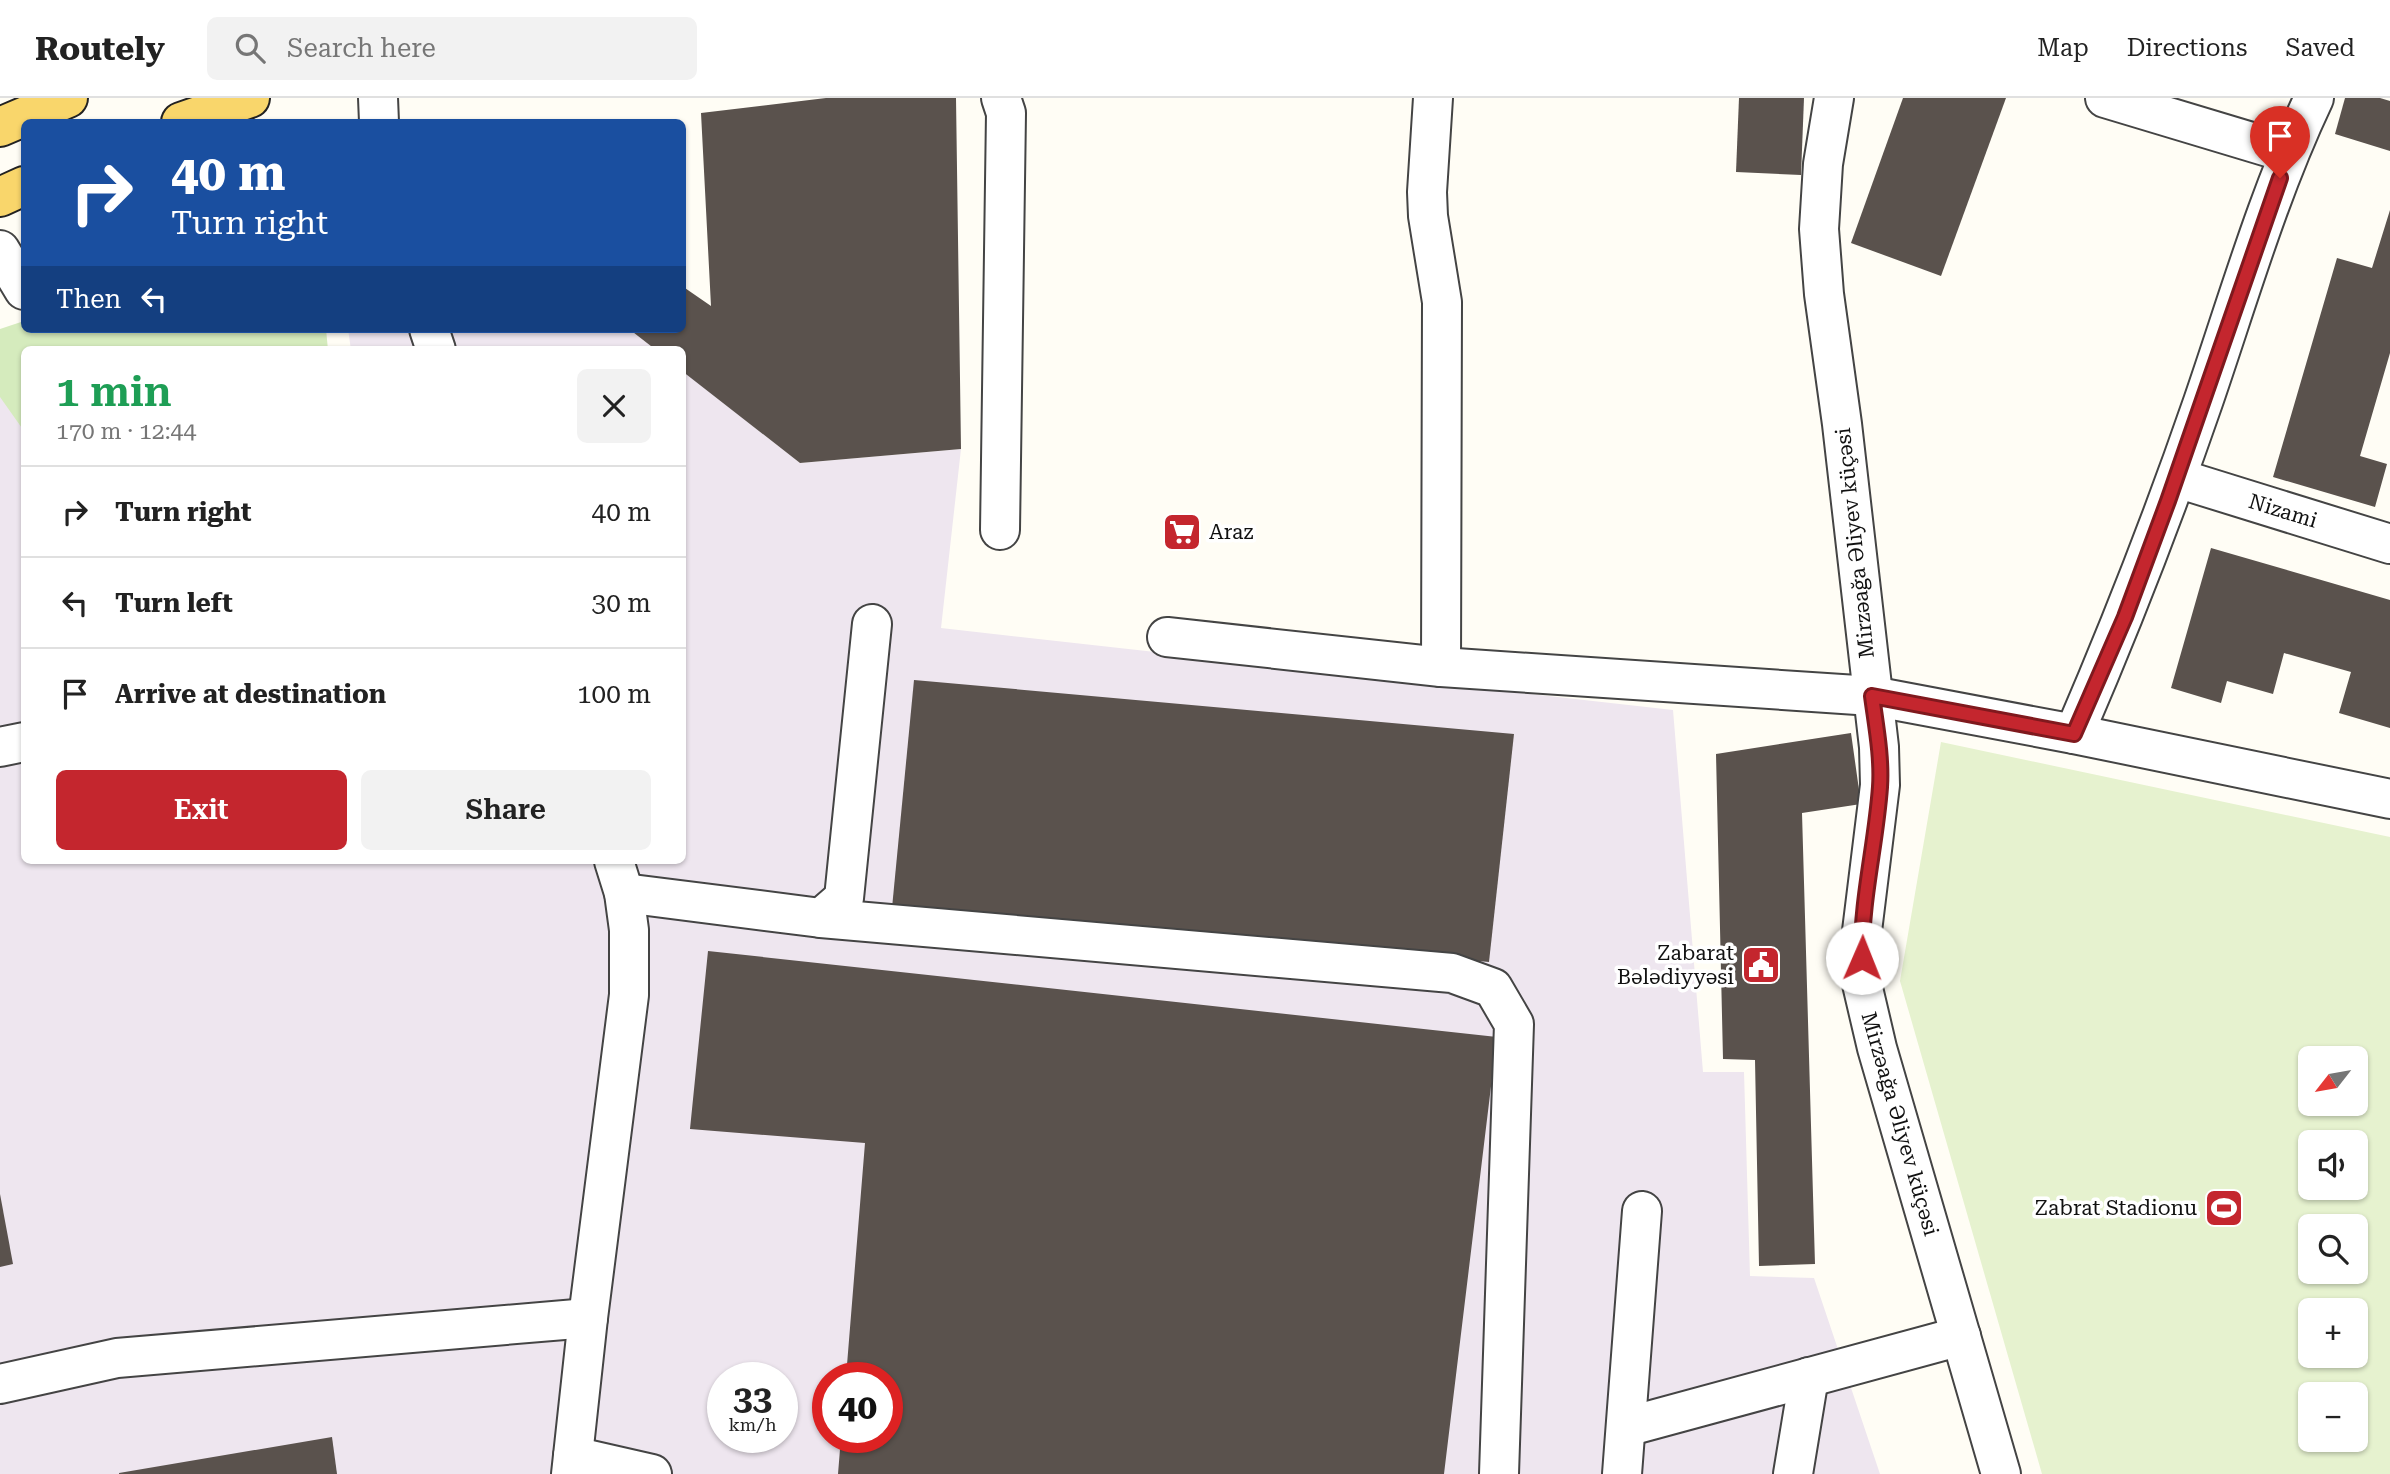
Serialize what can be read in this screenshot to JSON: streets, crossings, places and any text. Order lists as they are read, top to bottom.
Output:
{
  "streets": {
    "street": ["Nizami", "Mirzəağa Əliyev küçəsi"]
  },
  "places": {
    "supermarket": ["Araz"],
    "public building": ["Zabarat Bələdiyyəsi"],
    "sports": ["Zabrat Stadionu"]
  },
  "north": "bottom left",
  "page": {
    "header": "Routely",
    "search": "Search here",
    "nav": ["Map", "Directions", "Saved"],
    "turn": ["40 m", "Turn right"],
    "then": "Then",
    "heading": ["1 min", "170 m · 12:44"],
    "list": [
      {
        "name": "Turn right",
        "value": "40 m"
      },
      {
        "name": "Turn left",
        "value": "30 m"
      },
      {
        "name": "Arrive at destination",
        "value": "100 m"
      }
    ],
    "buttons": ["Exit", "Share"],
    "map_buttons": ["+", "−"],
    "speed": "33 km/h",
    "limit": "40"
  }
}
